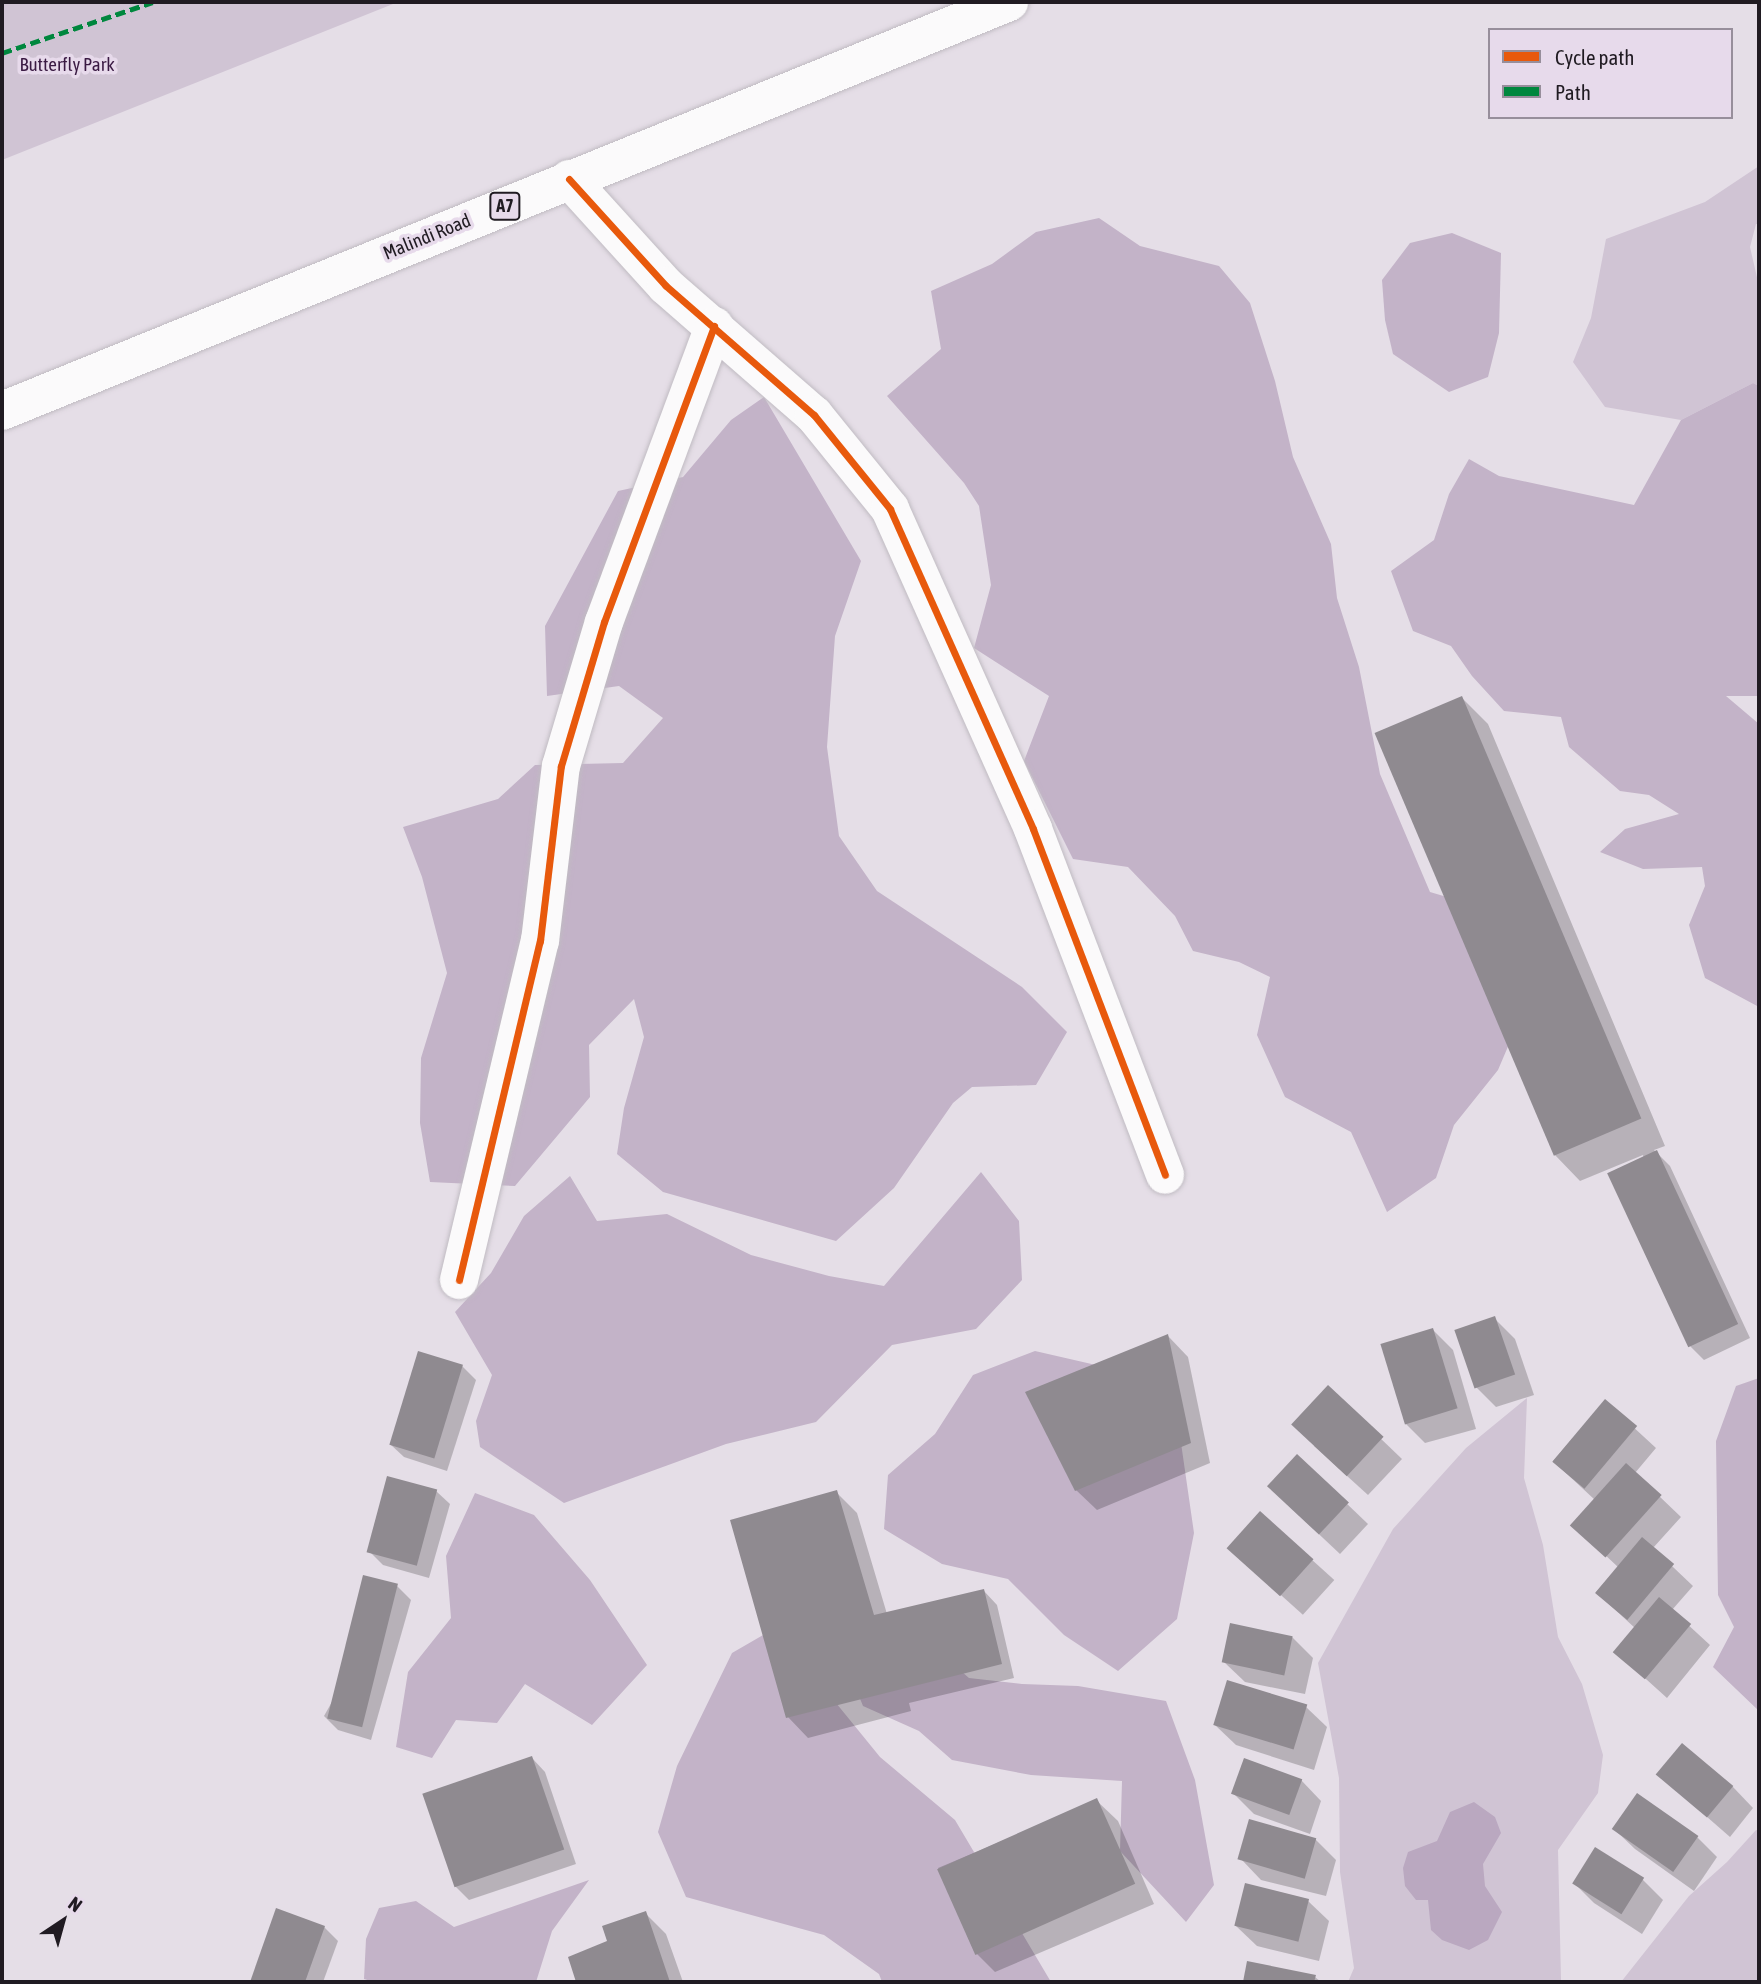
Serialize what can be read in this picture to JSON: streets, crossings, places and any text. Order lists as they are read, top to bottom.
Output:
{
  "streets": {
    "main road": ["A7", "Malindi Road"]
  },
  "parks": ["Butterfly Park"],
  "legend": ["Cycle path", "Path"],
  "north": "top right"
}
